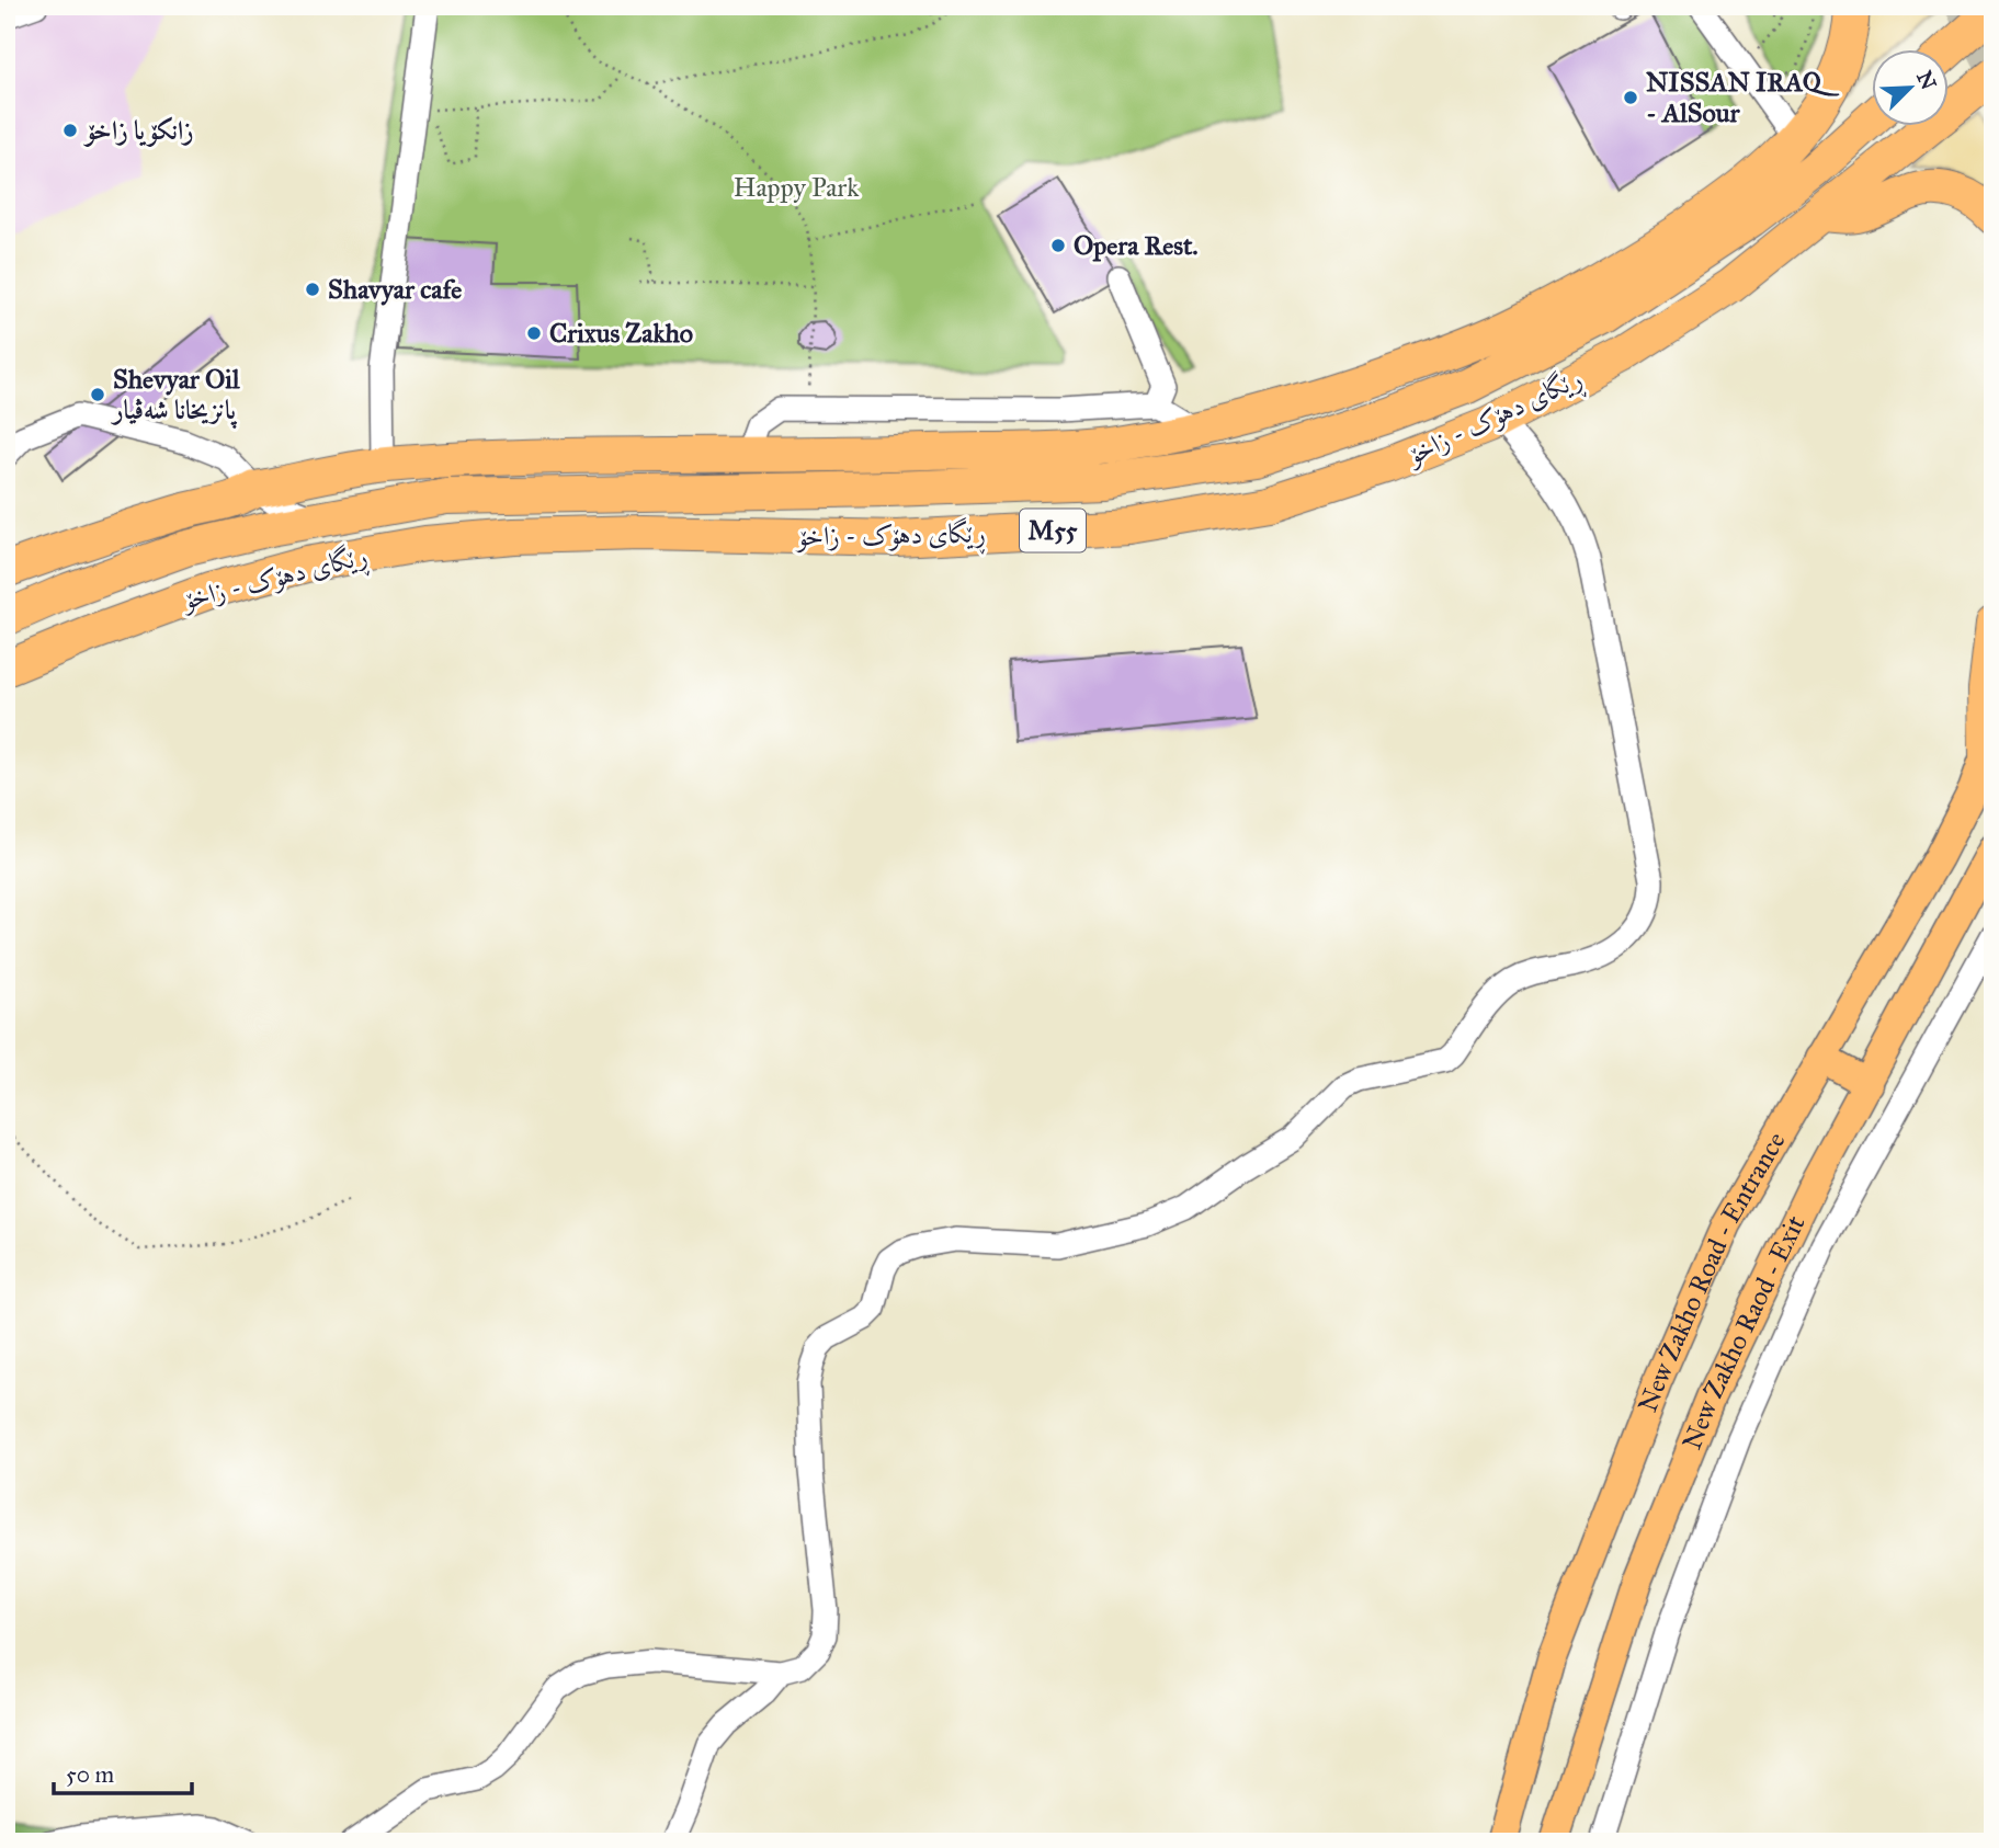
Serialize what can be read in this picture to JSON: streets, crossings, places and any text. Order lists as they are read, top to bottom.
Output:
{
  "streets": {
    "highway": ["ڕێگای دهۆک - زاخۆ", "M55"],
    "main road": ["New Zakho Road - Entrance", "New Zakho Raod - Exit"]
  },
  "parks": ["Happy Park"],
  "places": [
    "NISSAN IRAQ - AlSour",
    "زانکۆیا زاخۆ",
    "Opera Rest.",
    "Shavyar cafe",
    "Crixus Zakho",
    "Shevyar Oil پانزيخانا شەڤيار"
  ],
  "scale_bar": "50 m",
  "north": "top right"
}
